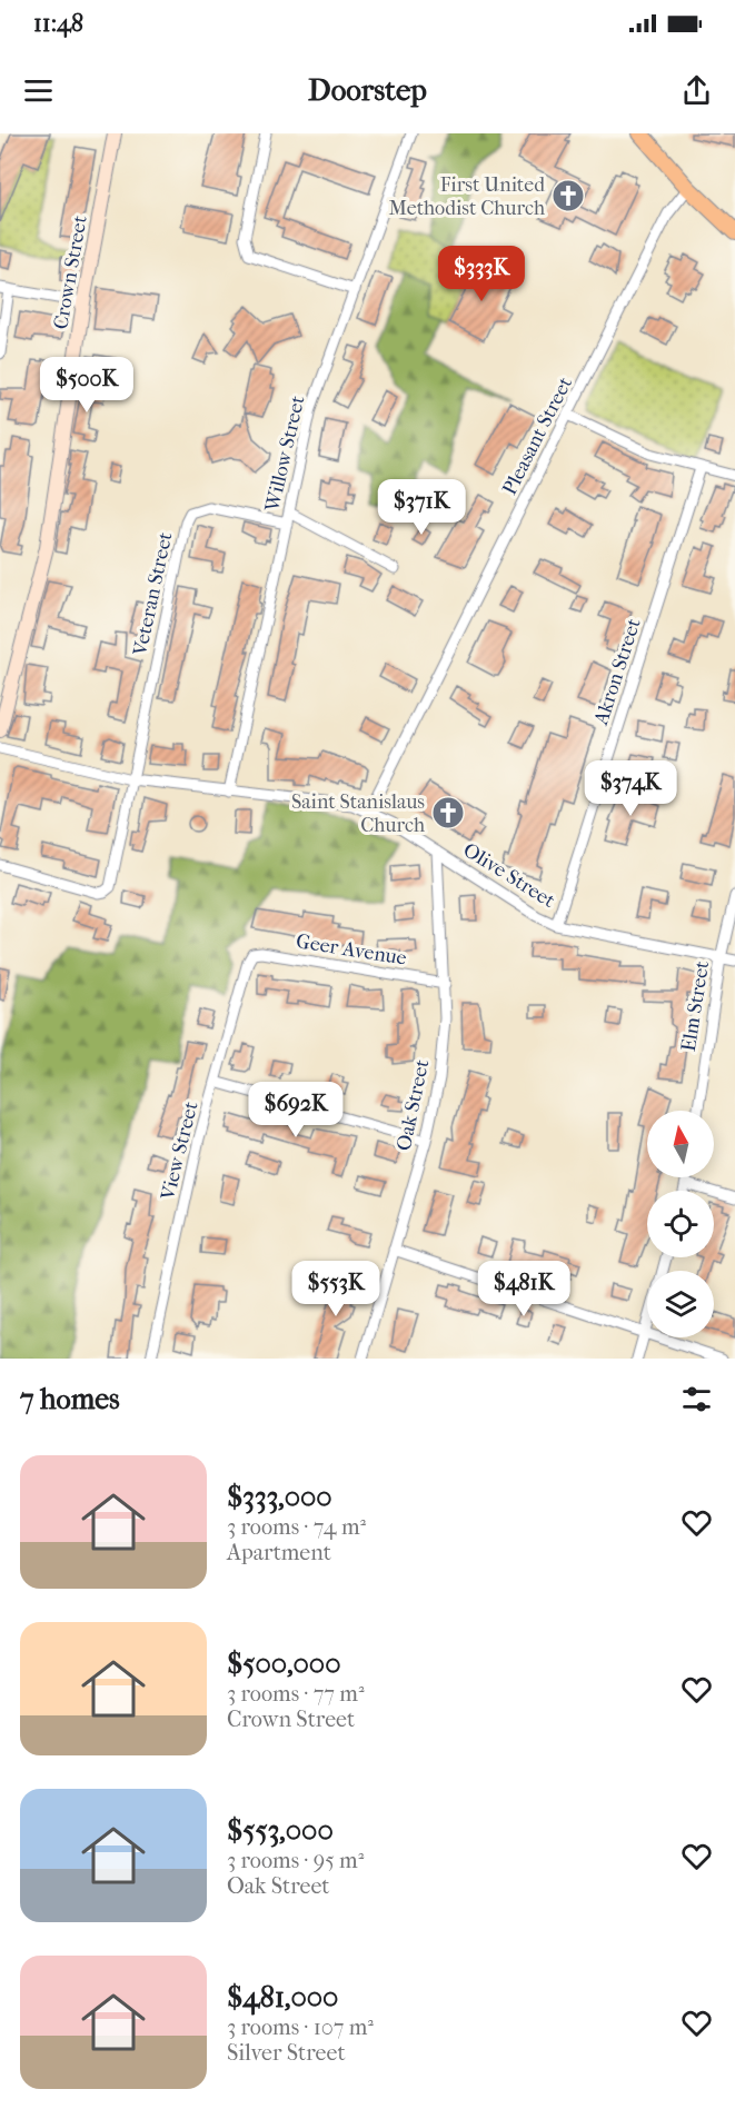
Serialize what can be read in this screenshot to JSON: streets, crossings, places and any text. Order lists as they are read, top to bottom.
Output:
{
  "streets": {
    "street": [
      "Crown Street",
      "Pleasant Street",
      "Willow Street",
      "Veteran Street",
      "Akron Street",
      "Olive Street",
      "Geer Avenue",
      "Elm Street",
      "Oak Street",
      "View Street"
    ]
  },
  "crossings": [
    ["Pleasant Street", "Olive Street"],
    ["Willow Street", "Veteran Street"],
    ["Willow Street", "Olive Street"],
    ["Veteran Street", "Olive Street"],
    ["Akron Street", "Olive Street"],
    ["Olive Street", "Elm Street"],
    ["Olive Street", "Oak Street"],
    ["Geer Avenue", "Oak Street"],
    ["Geer Avenue", "View Street"]
  ],
  "places": {
    "church": ["First United Methodist Church", "Saint Stanislaus Church"]
  },
  "north": "top",
  "page": {
    "status": "11:48",
    "header": "Doorstep",
    "price": [
      "$333K",
      "$500K",
      "$371K",
      "$374K",
      "$692K",
      "$553K",
      "$481K"
    ],
    "heading": "7 homes",
    "list": [
      {
        "name": "$333,000",
        "note": "3 rooms · 74 m² · Apartment"
      },
      {
        "name": "$500,000",
        "note": "3 rooms · 77 m² · Crown Street"
      },
      {
        "name": "$553,000",
        "note": "3 rooms · 95 m² · Oak Street"
      },
      {
        "name": "$481,000",
        "note": "3 rooms · 107 m² · Silver Street"
      }
    ]
  }
}
